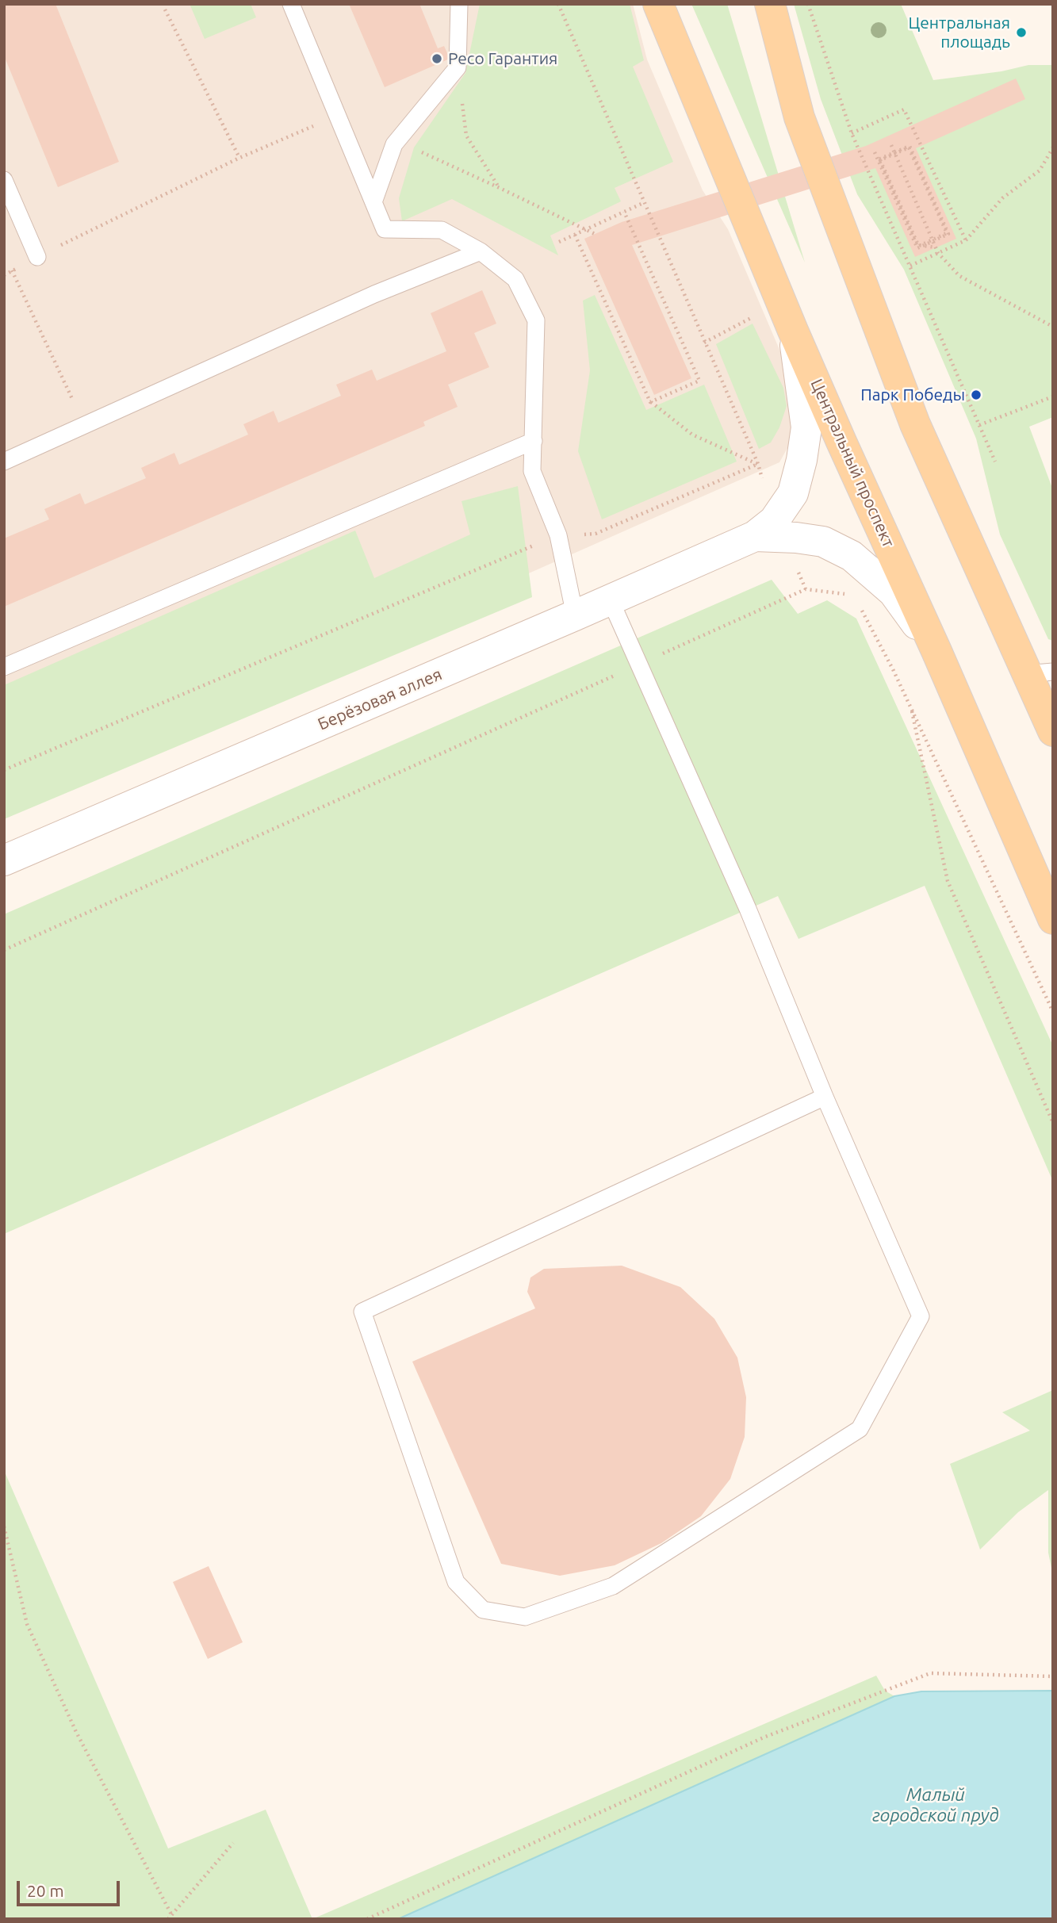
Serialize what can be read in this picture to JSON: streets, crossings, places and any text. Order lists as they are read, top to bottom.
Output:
{
  "streets": {
    "main road": ["Центральный проспект"],
    "street": ["Берёзовая аллея"]
  },
  "water": ["Малый городской пруд"],
  "places": ["Центральная площадь", "Ресо Гарантия", "Парк Победы"],
  "scale_bar": "20 m"
}
